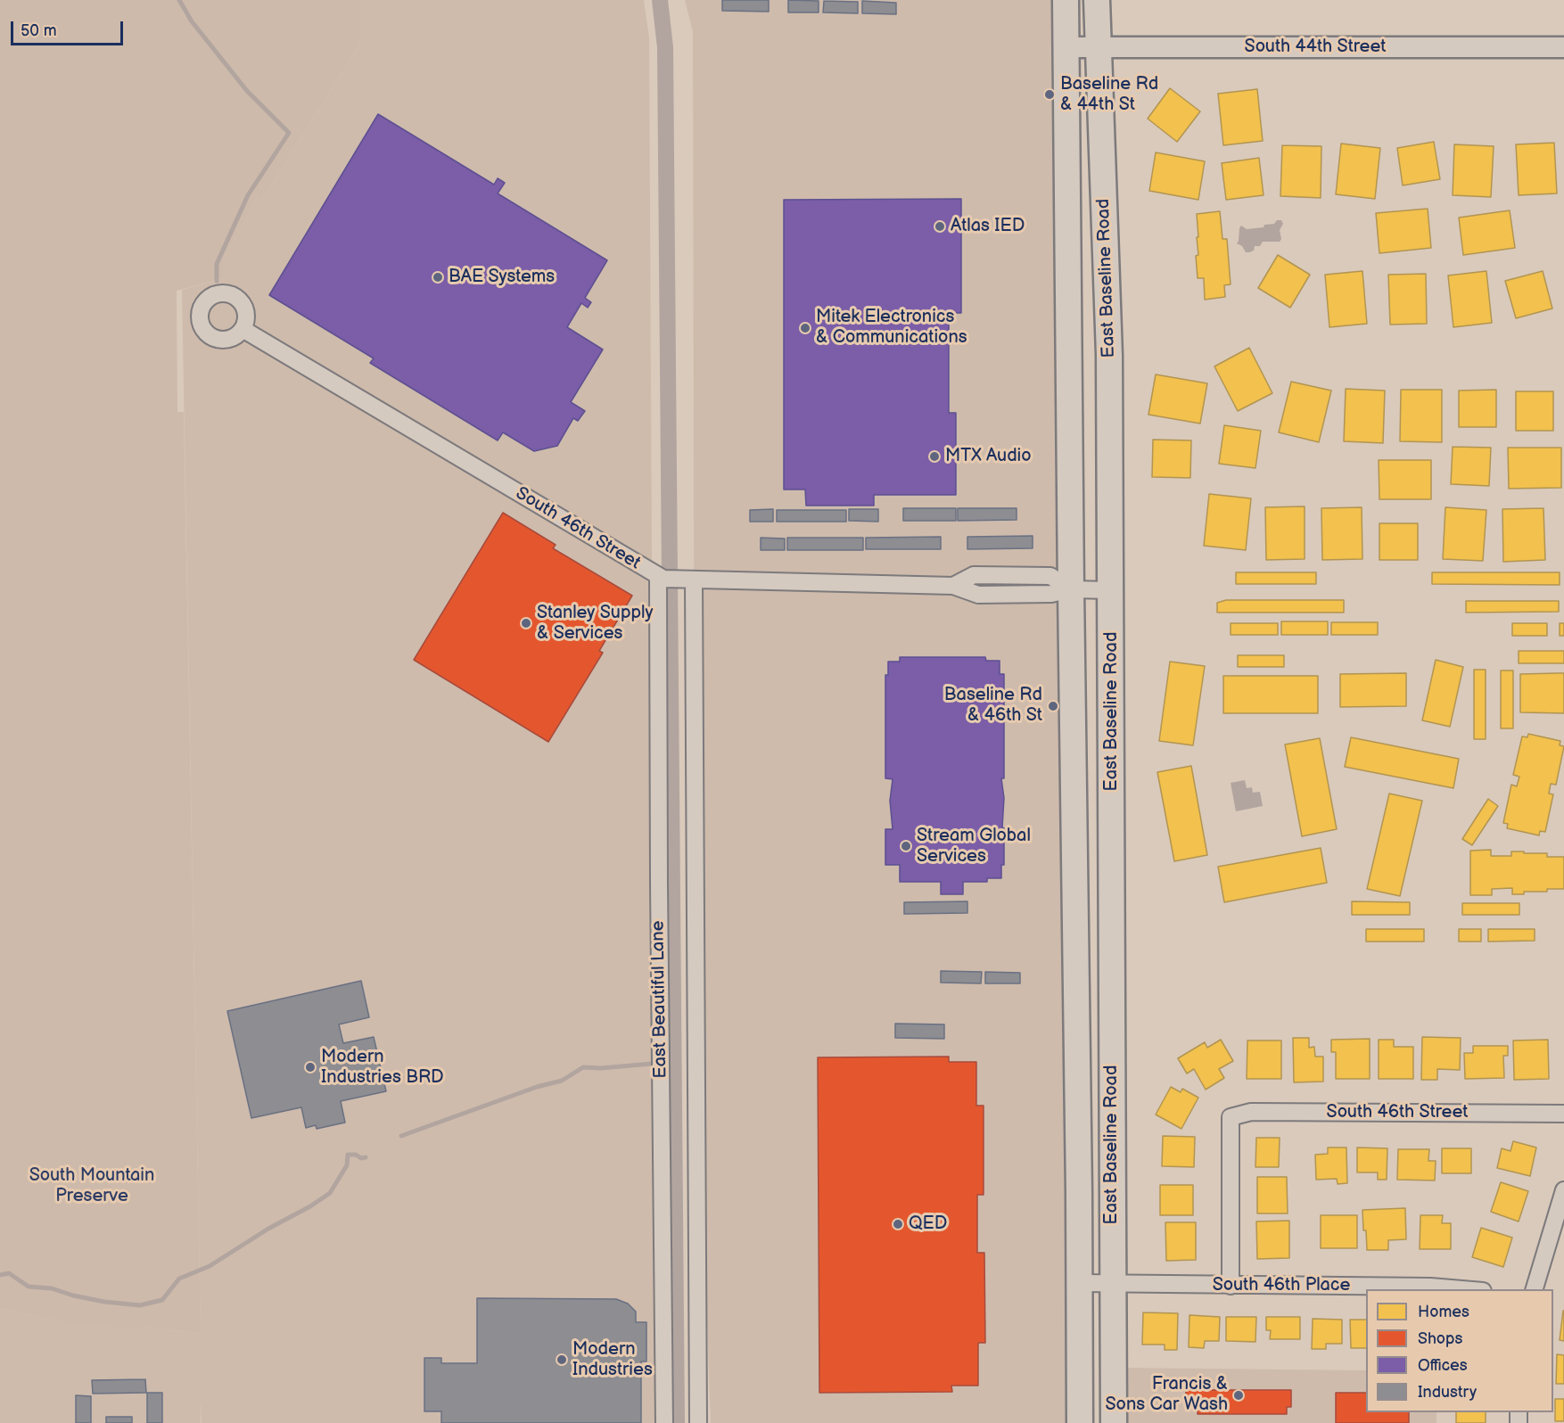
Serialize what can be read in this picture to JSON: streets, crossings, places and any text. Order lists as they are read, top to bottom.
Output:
{
  "streets": {
    "main road": ["East Baseline Road"],
    "street": [
      "South 44th Street",
      "South 46th Street",
      "East Beautiful Lane",
      "South 46th Place"
    ]
  },
  "crossings": [
    ["South 44th Street", "East Baseline Road"],
    ["East Baseline Road", "South 46th Street"],
    ["East Baseline Road", "South 46th Place"],
    ["South 46th Street", "East Beautiful Lane"],
    ["South 46th Street", "South 46th Place"]
  ],
  "parks": ["South Mountain Preserve"],
  "places": [
    "Baseline Rd & 44th St",
    "Atlas IED",
    "BAE Systems",
    "Mitek Electronics & Communications",
    "MTX Audio",
    "Stanley Supply & Services",
    "Baseline Rd & 46th St",
    "Stream Global Services",
    "Modern Industries BRD",
    "QED",
    "Modern Industries",
    "Francis & Sons Car Wash"
  ],
  "legend": [
    "Homes",
    "Shops",
    "Offices",
    "Industry"
  ],
  "scale_bar": "50 m"
}
